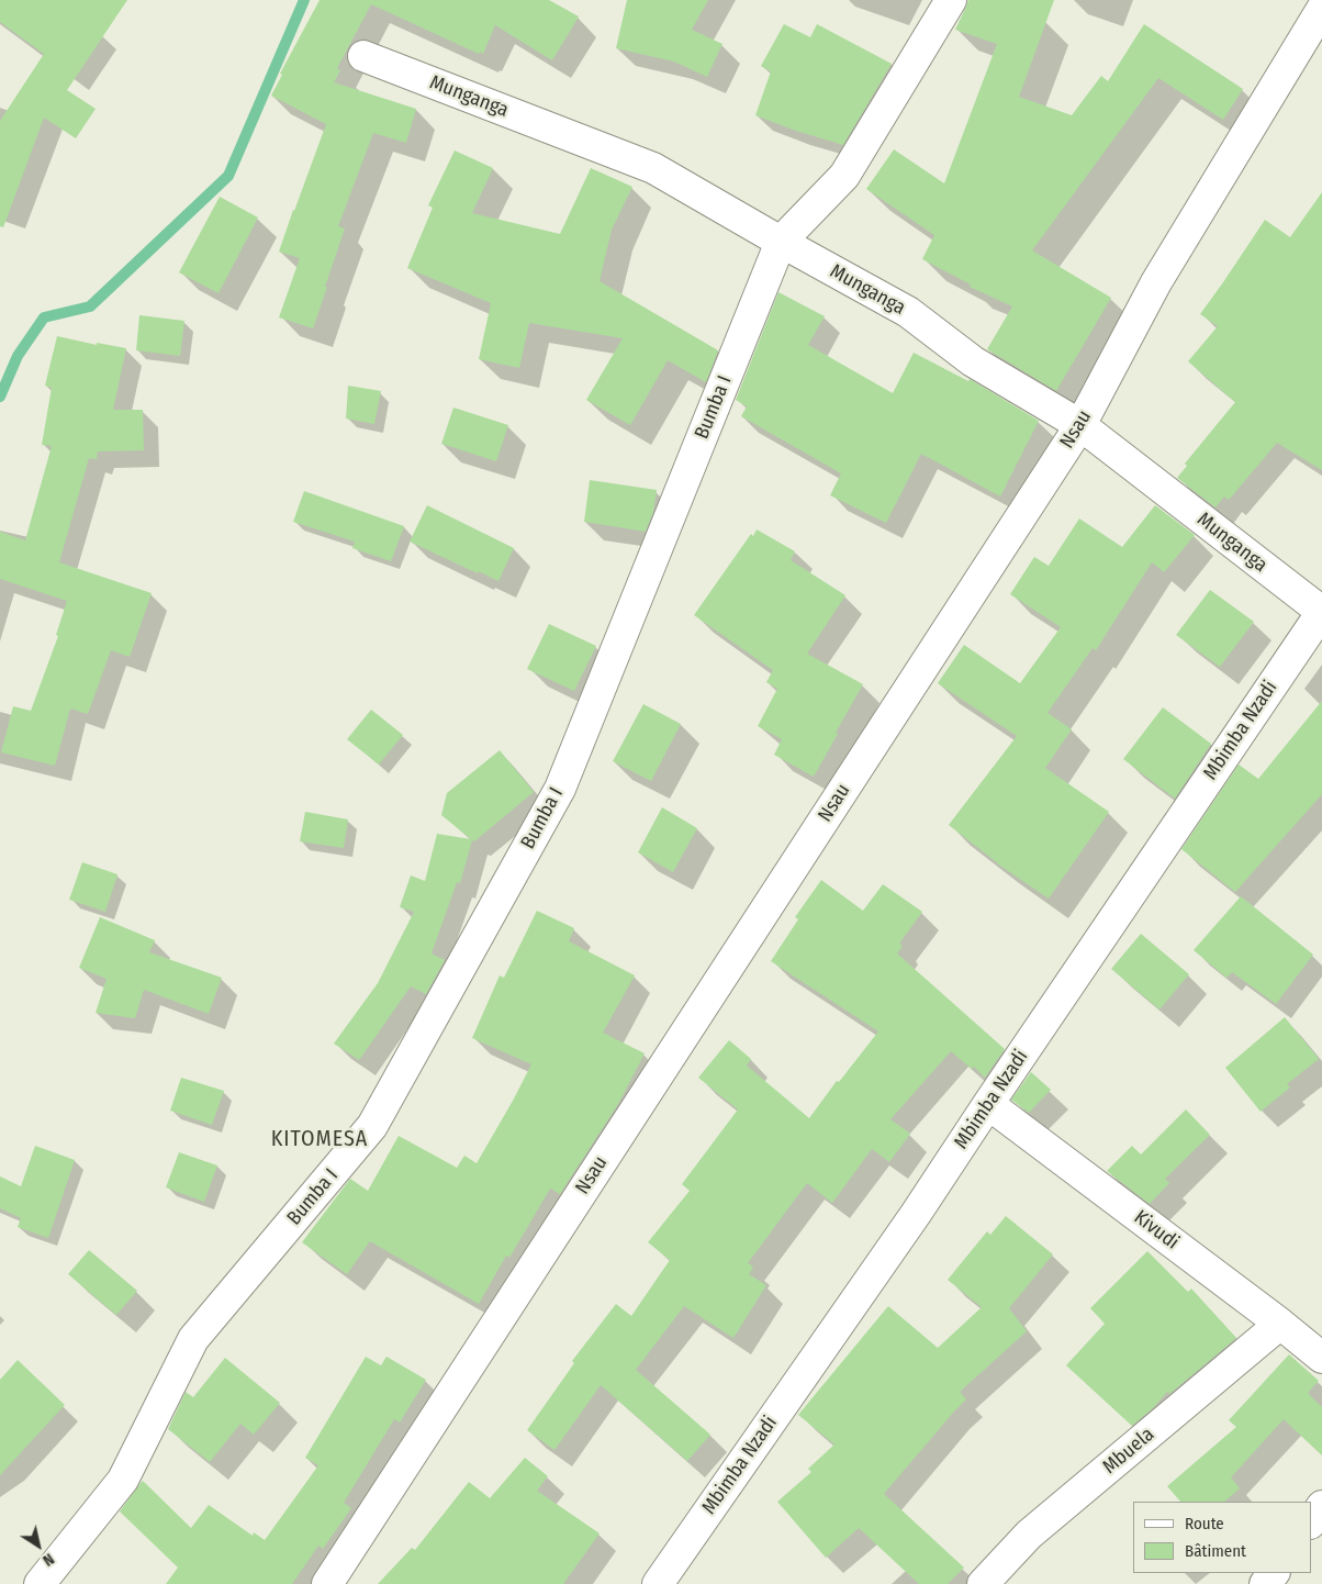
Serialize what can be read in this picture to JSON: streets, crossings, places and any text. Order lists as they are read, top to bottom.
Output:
{
  "streets": {
    "street": [
      "Munganga",
      "Bumba I",
      "Nsau",
      "Mbimba Nzadi",
      "Kivudi",
      "Mbuela"
    ]
  },
  "crossings": [
    ["Munganga", "Bumba I"],
    ["Munganga", "Nsau"],
    ["Munganga", "Mbimba Nzadi"],
    ["Mbimba Nzadi", "Kivudi"],
    ["Kivudi", "Mbuela"]
  ],
  "districts": ["KITOMESA"],
  "legend": ["Route", "Bâtiment"],
  "north": "bottom right"
}
